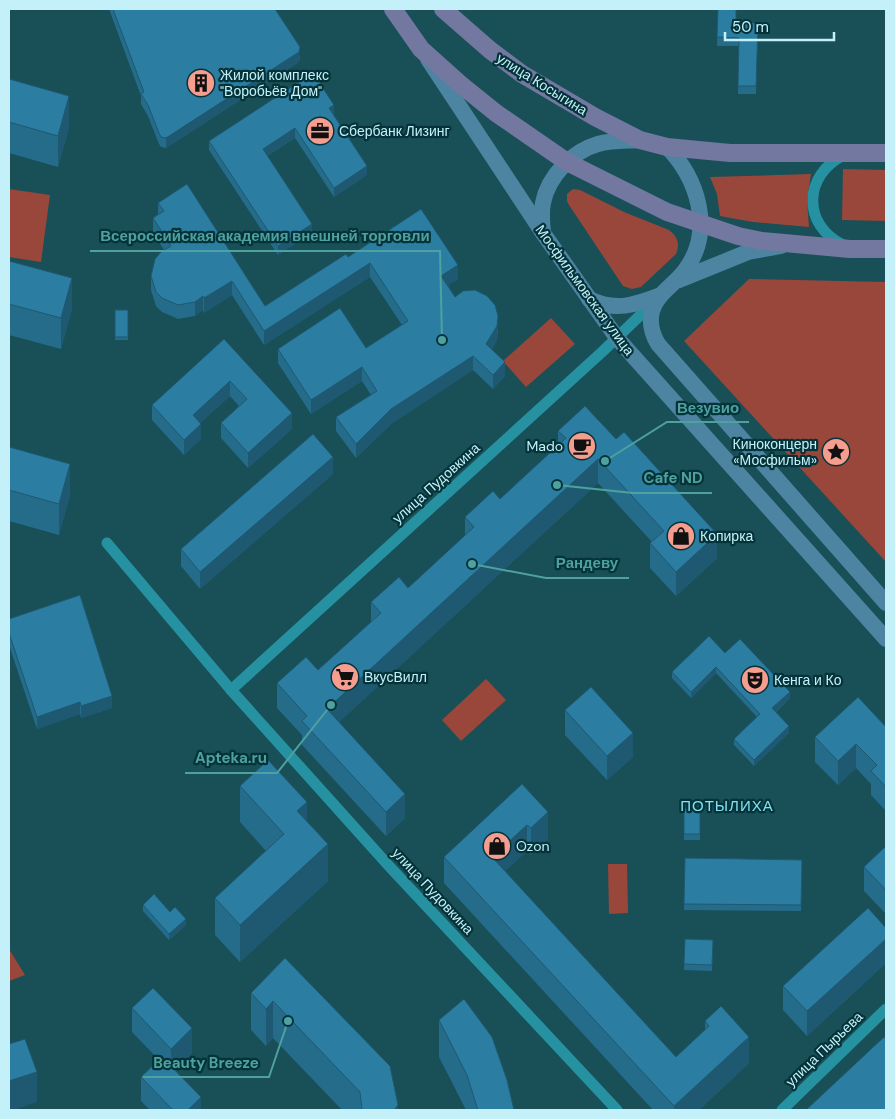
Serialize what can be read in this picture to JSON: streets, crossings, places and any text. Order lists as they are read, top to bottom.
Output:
{
  "streets": {
    "main road": ["улица Косыгина", "Мосфильмовская улица"],
    "street": ["улица Пудовкина", "улица Пырьева"]
  },
  "crossings": [
    ["улица Косыгина", "Мосфильмовская улица"],
    ["Мосфильмовская улица", "улица Пудовкина"]
  ],
  "districts": ["ПОТЫЛИХА"],
  "places": {
    "building": ["Жилой комплекс \"Воробьёв Дом\""],
    "office": ["Сбербанк Лизинг"],
    "other": [
      "Всероссийская академия внешней торговли",
      "Везувио",
      "Cafe ND",
      "Рандеву",
      "Apteka.ru",
      "Beauty Breeze"
    ],
    "cafe": ["Mado"],
    "place": ["Киноконцерн «Мосфильм»"],
    "shop": ["Копирка", "Ozon"],
    "supermarket": ["ВкусВилл"],
    "theatre": ["Кенга и Ко"]
  },
  "scale_bar": "50 m"
}
